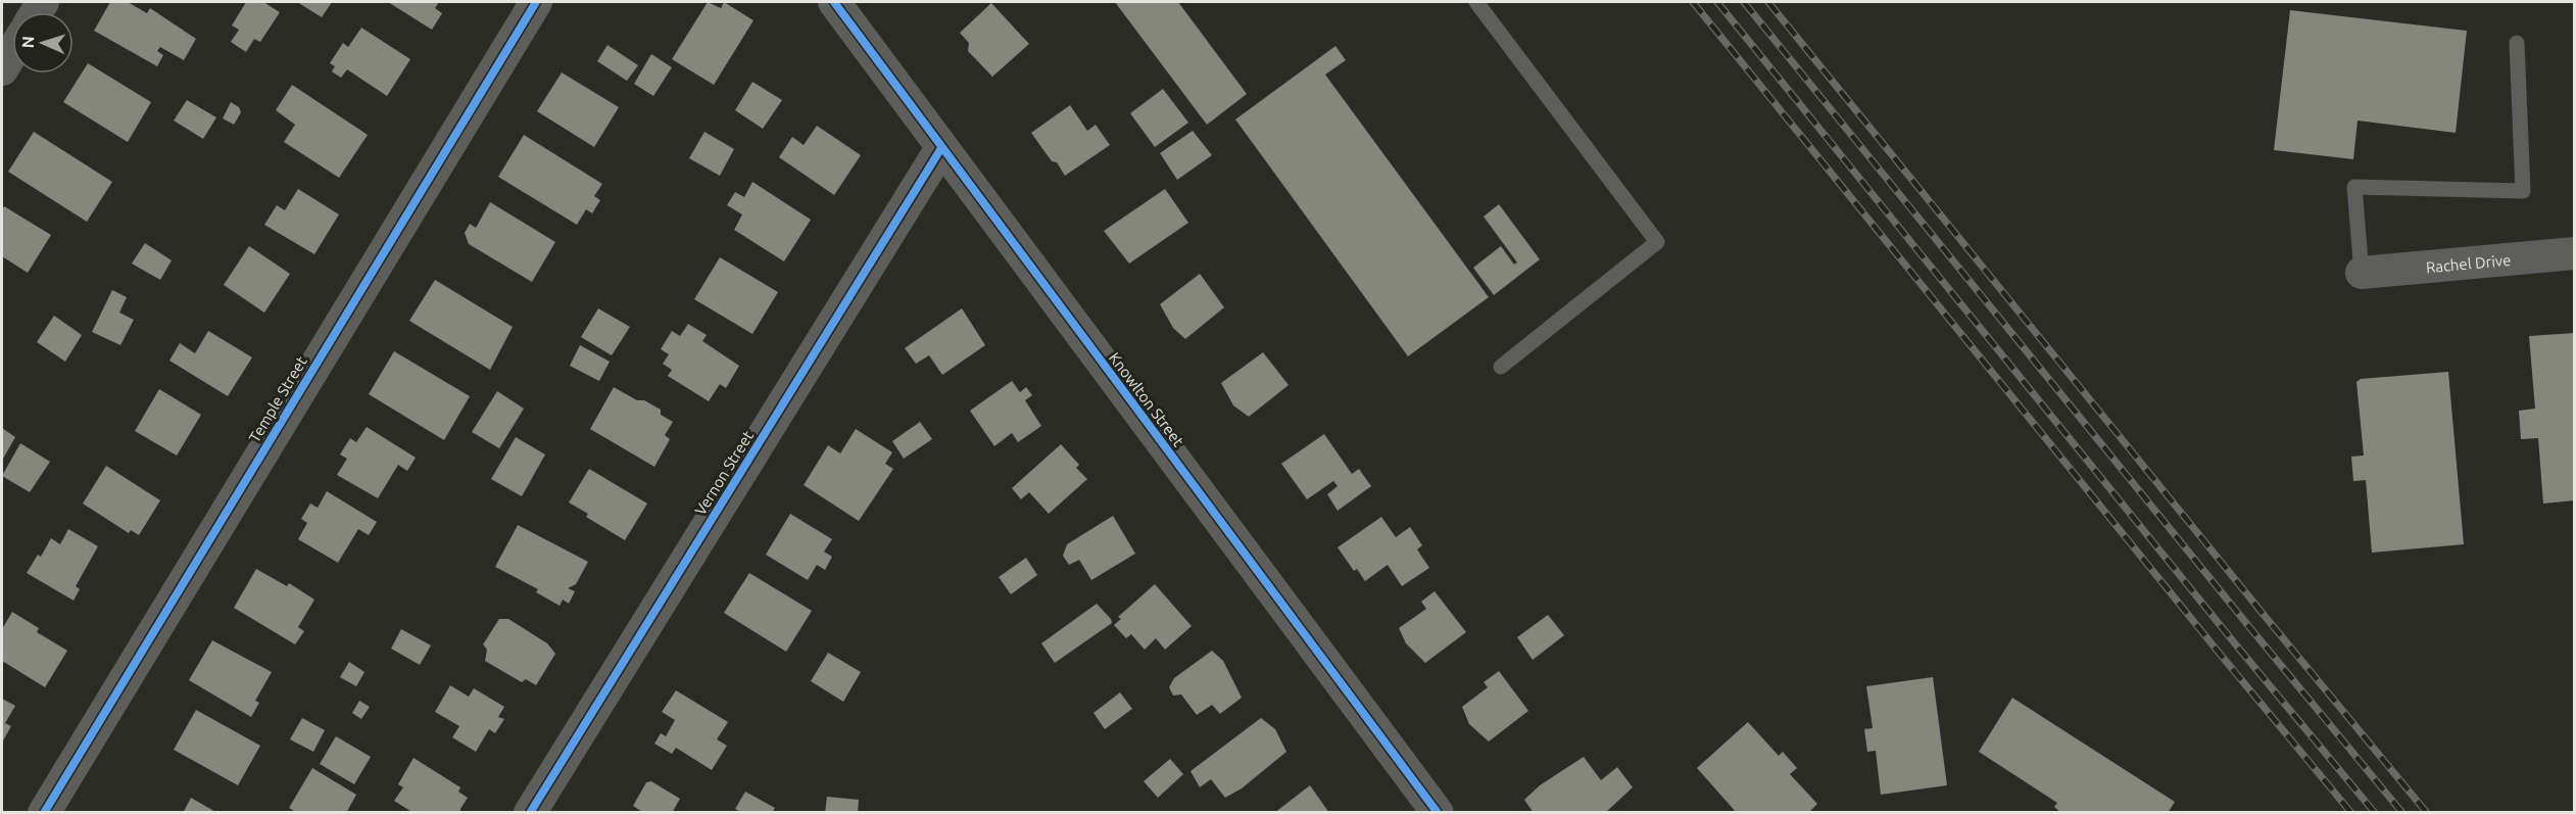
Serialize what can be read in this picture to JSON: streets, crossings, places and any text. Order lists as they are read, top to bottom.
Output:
{
  "streets": {
    "street": [
      "Rachel Drive",
      "Temple Street",
      "Knowlton Street",
      "Vernon Street"
    ]
  },
  "crossings": [
    ["Knowlton Street", "Vernon Street"]
  ],
  "north": "left"
}
